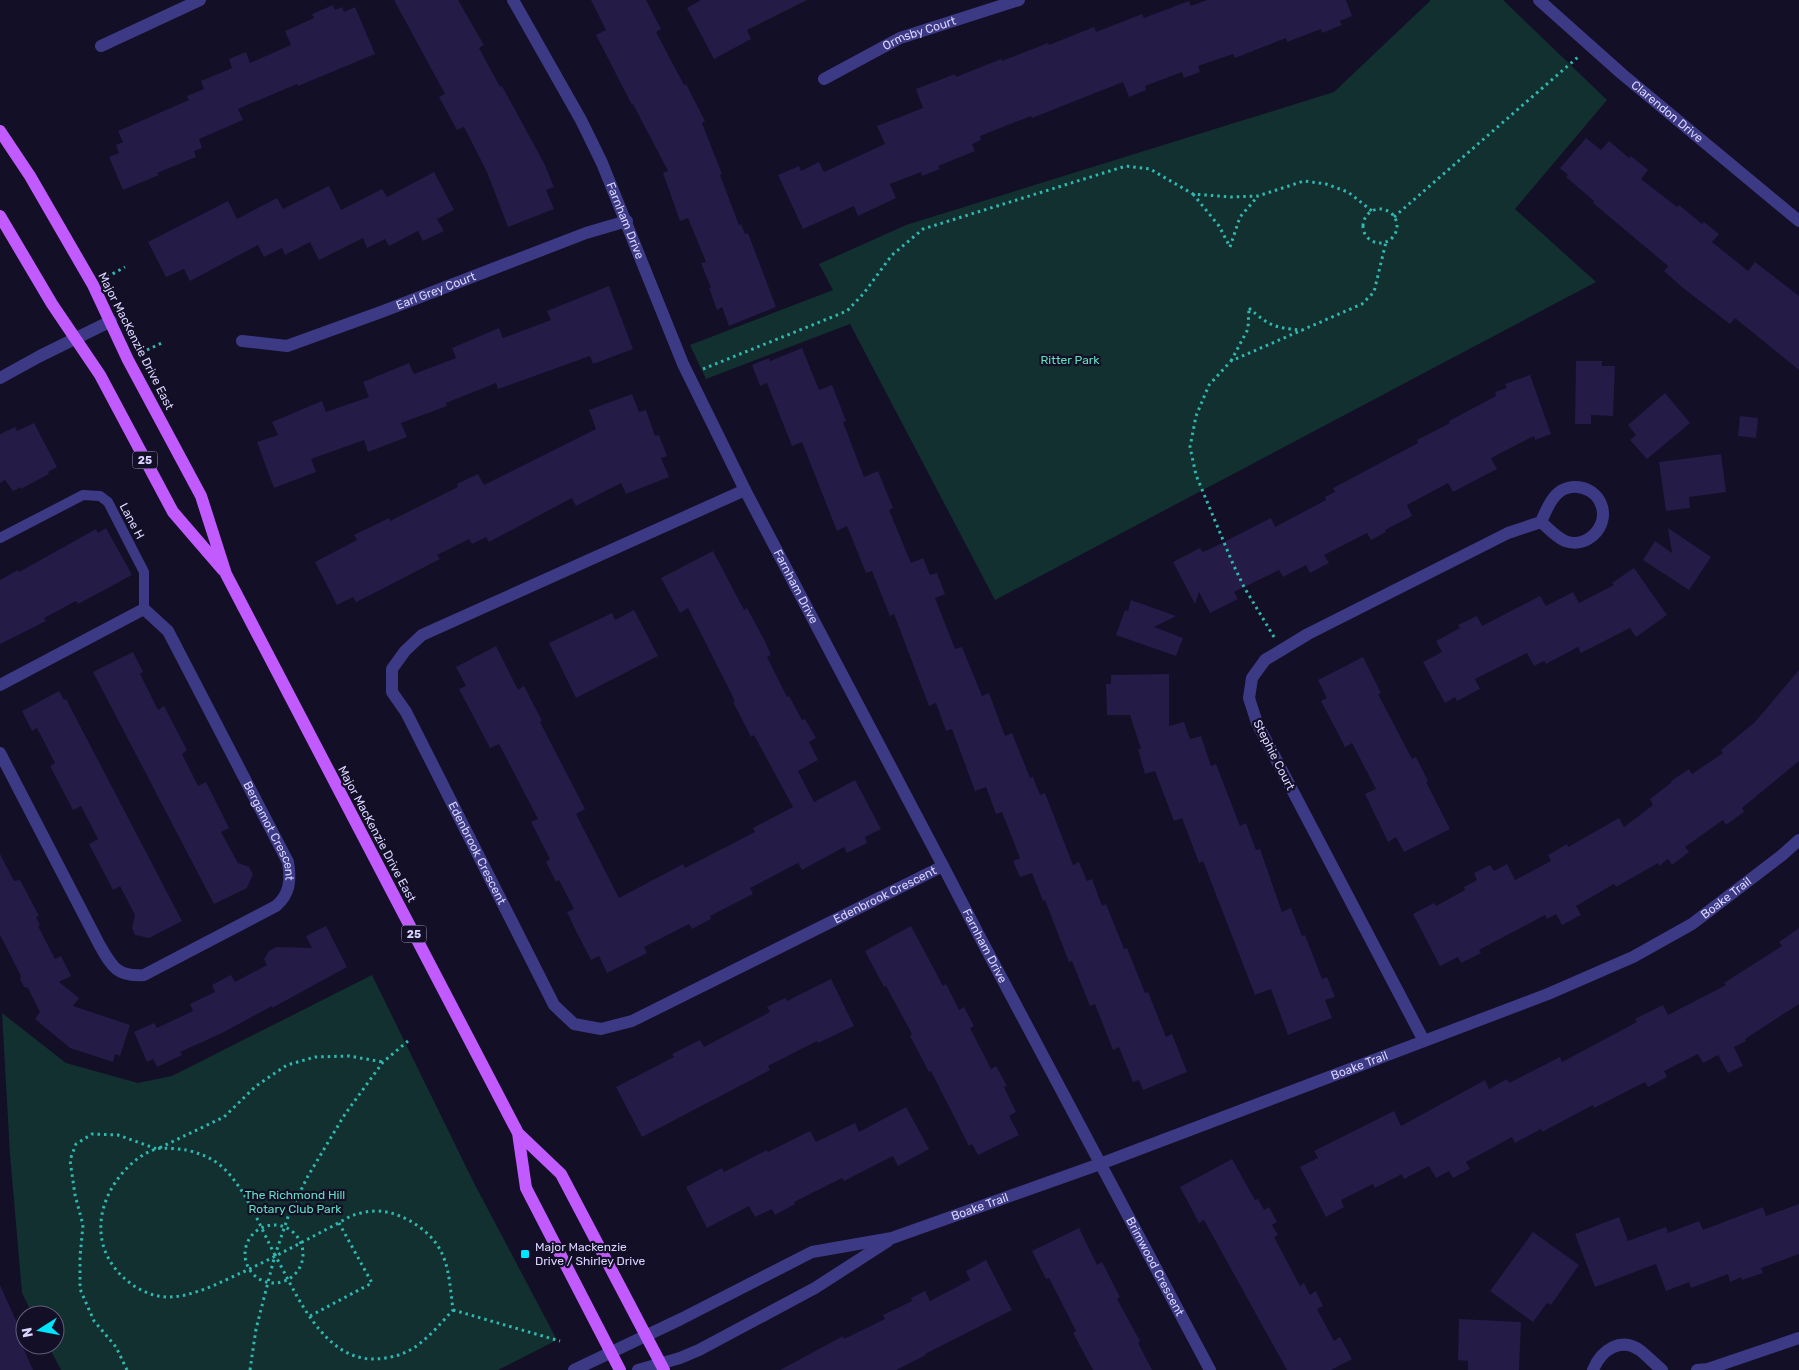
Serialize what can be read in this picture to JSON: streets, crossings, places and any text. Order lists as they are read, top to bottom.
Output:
{
  "streets": {
    "main road": ["Major MacKenzie Drive East", "25"],
    "street": [
      "Ormsby Court",
      "Clarendon Drive",
      "Farnham Drive",
      "Earl Grey Court",
      "Stephie Court",
      "Bergamot Crescent",
      "Edenbrook Crescent",
      "Boake Trail",
      "Brimwood Crescent"
    ],
    "lane": ["Lane H"]
  },
  "crossings": [
    ["Farnham Drive", "Earl Grey Court"],
    ["Farnham Drive", "Edenbrook Crescent"],
    ["Farnham Drive", "Boake Trail"],
    ["Farnham Drive", "Brimwood Crescent"],
    ["Major MacKenzie Drive East", "Boake Trail"],
    ["Lane H", "Bergamot Crescent"],
    ["Stephie Court", "Boake Trail"],
    ["Boake Trail", "Brimwood Crescent"]
  ],
  "parks": ["Ritter Park", "The Richmond Hill Rotary Club Park"],
  "places": {
    "transit": ["Major Mackenzie Drive / Shirley Drive"]
  },
  "north": "left"
}
